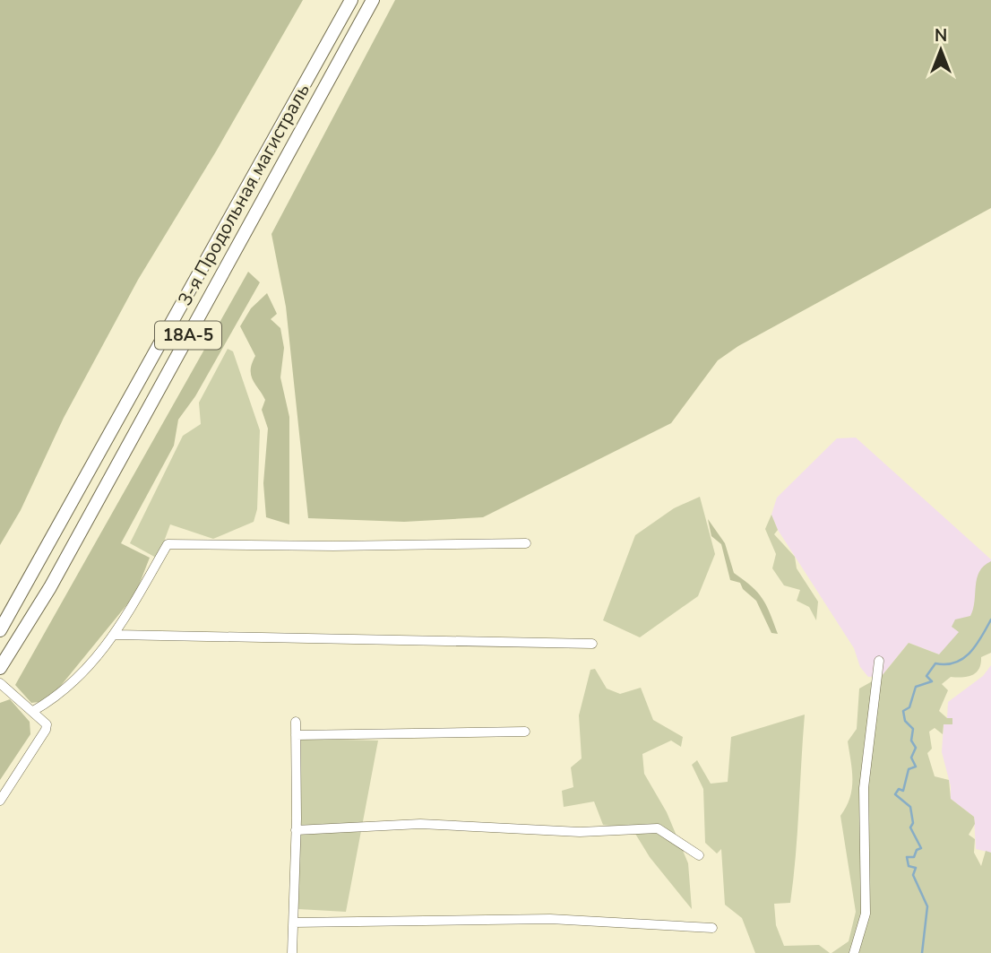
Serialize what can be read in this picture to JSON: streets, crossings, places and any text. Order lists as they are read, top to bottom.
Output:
{
  "streets": {
    "highway": ["3-я Продольная магистраль", "18А-5"]
  },
  "north": "top"
}
